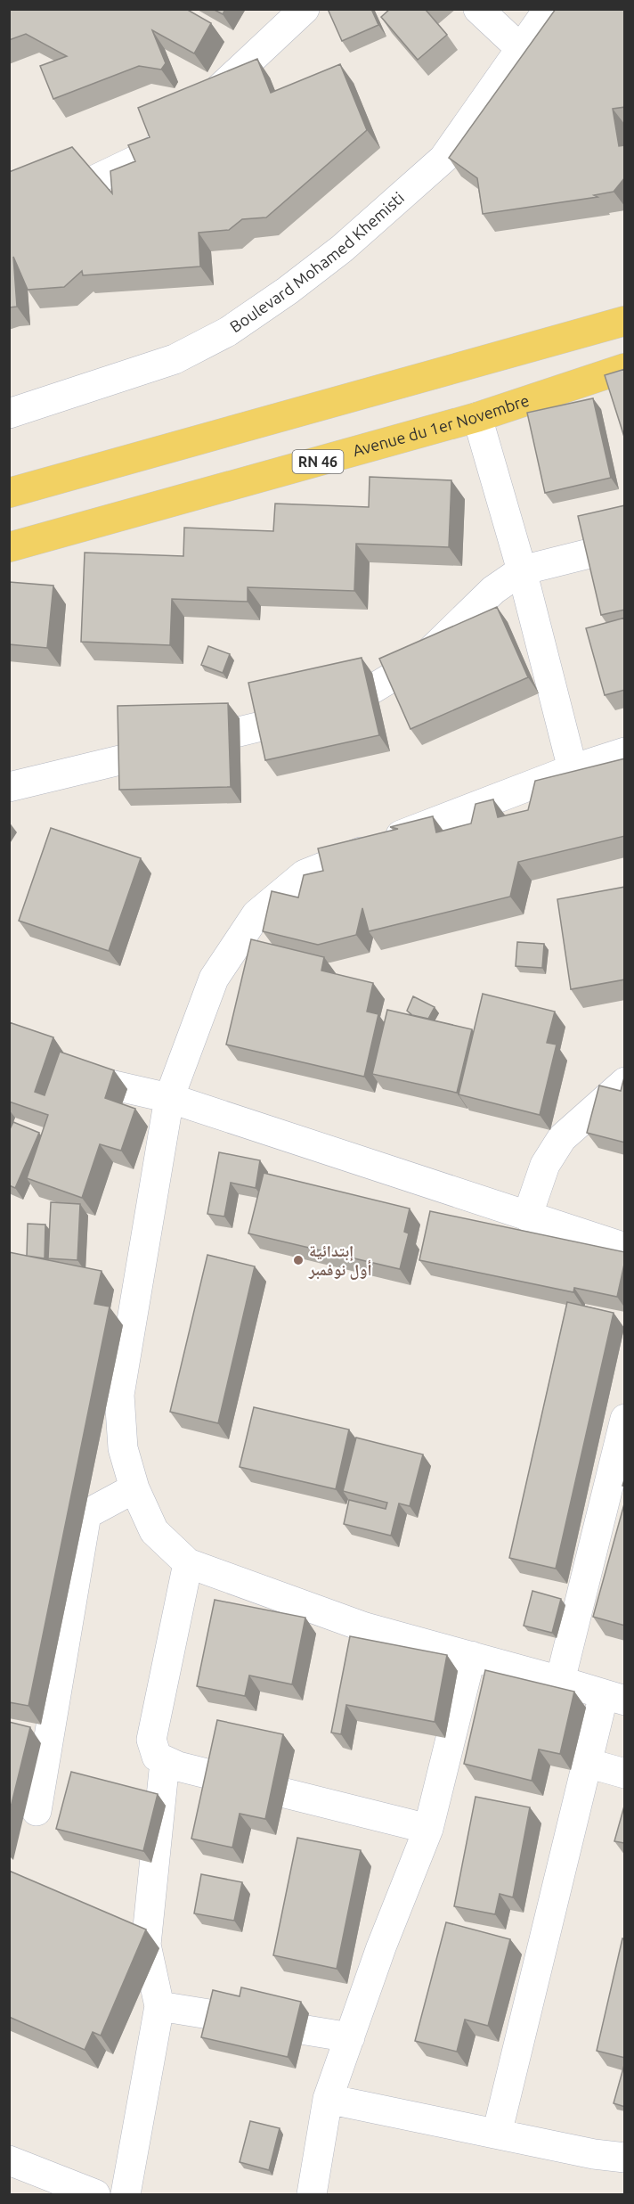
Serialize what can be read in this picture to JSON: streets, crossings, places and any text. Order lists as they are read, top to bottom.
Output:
{
  "streets": {
    "main road": ["Avenue du 1er Novembre", "RN 46"],
    "street": ["Boulevard Mohamed Khemisti"]
  },
  "places": ["إبتدائية أول نوفمبر"]
}
